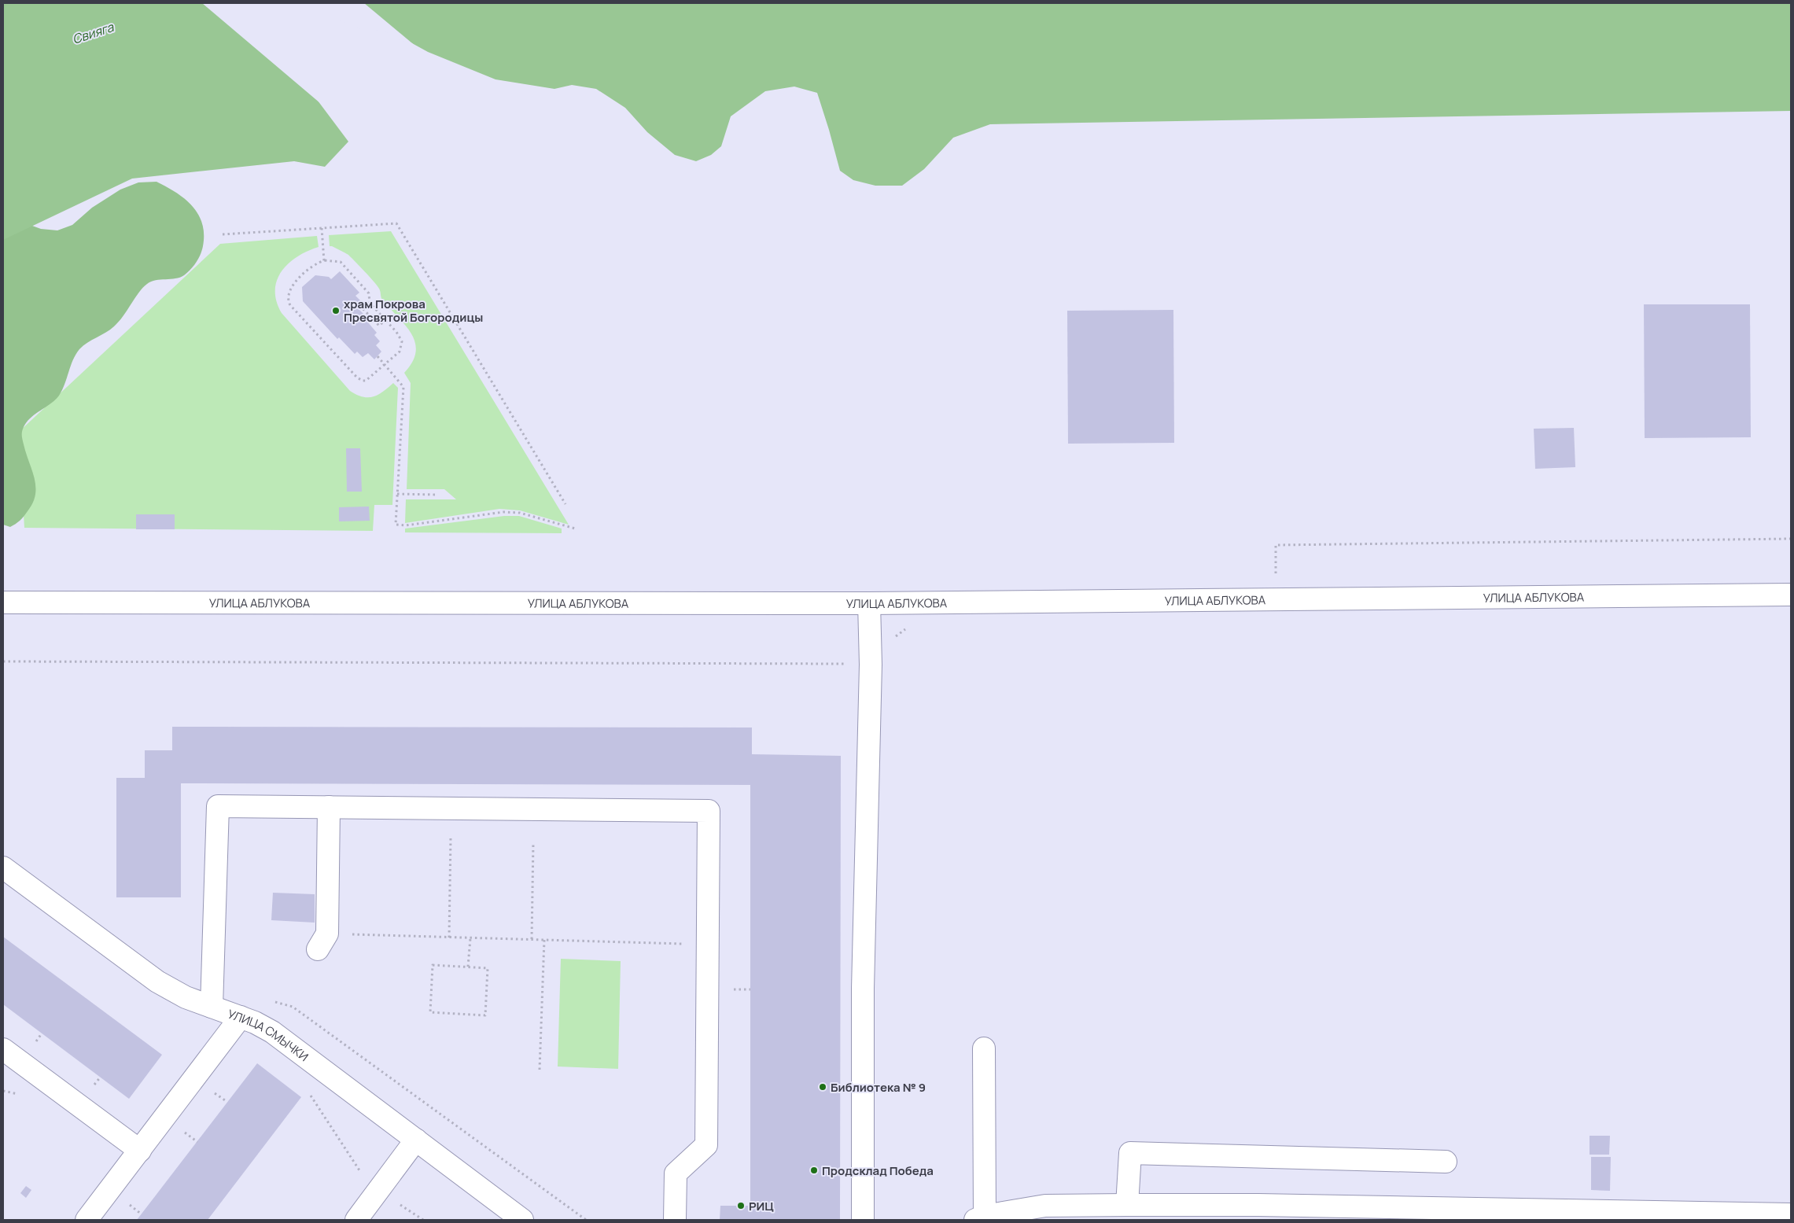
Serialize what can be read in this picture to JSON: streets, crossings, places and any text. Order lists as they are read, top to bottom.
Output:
{
  "streets": {
    "street": ["УЛИЦА АБЛУКОВА", "УЛИЦА СМЫЧКИ"]
  },
  "water": ["Свияга"],
  "places": [
    "храм Покрова Пресвятой Богородицы",
    "Библиотека № 9",
    "Продсклад Победа",
    "РИЦ"
  ]
}
